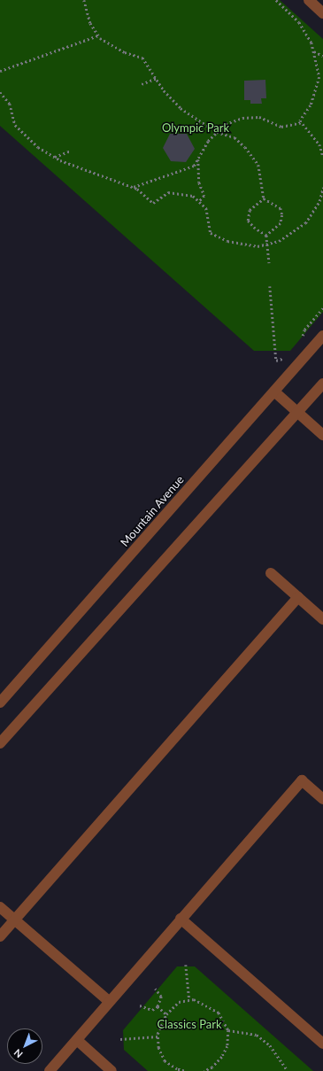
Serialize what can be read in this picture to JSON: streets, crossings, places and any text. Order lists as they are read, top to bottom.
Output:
{
  "streets": {
    "street": ["Mountain Avenue"]
  },
  "parks": ["Olympic Park", "Classics Park"],
  "north": "bottom left"
}
